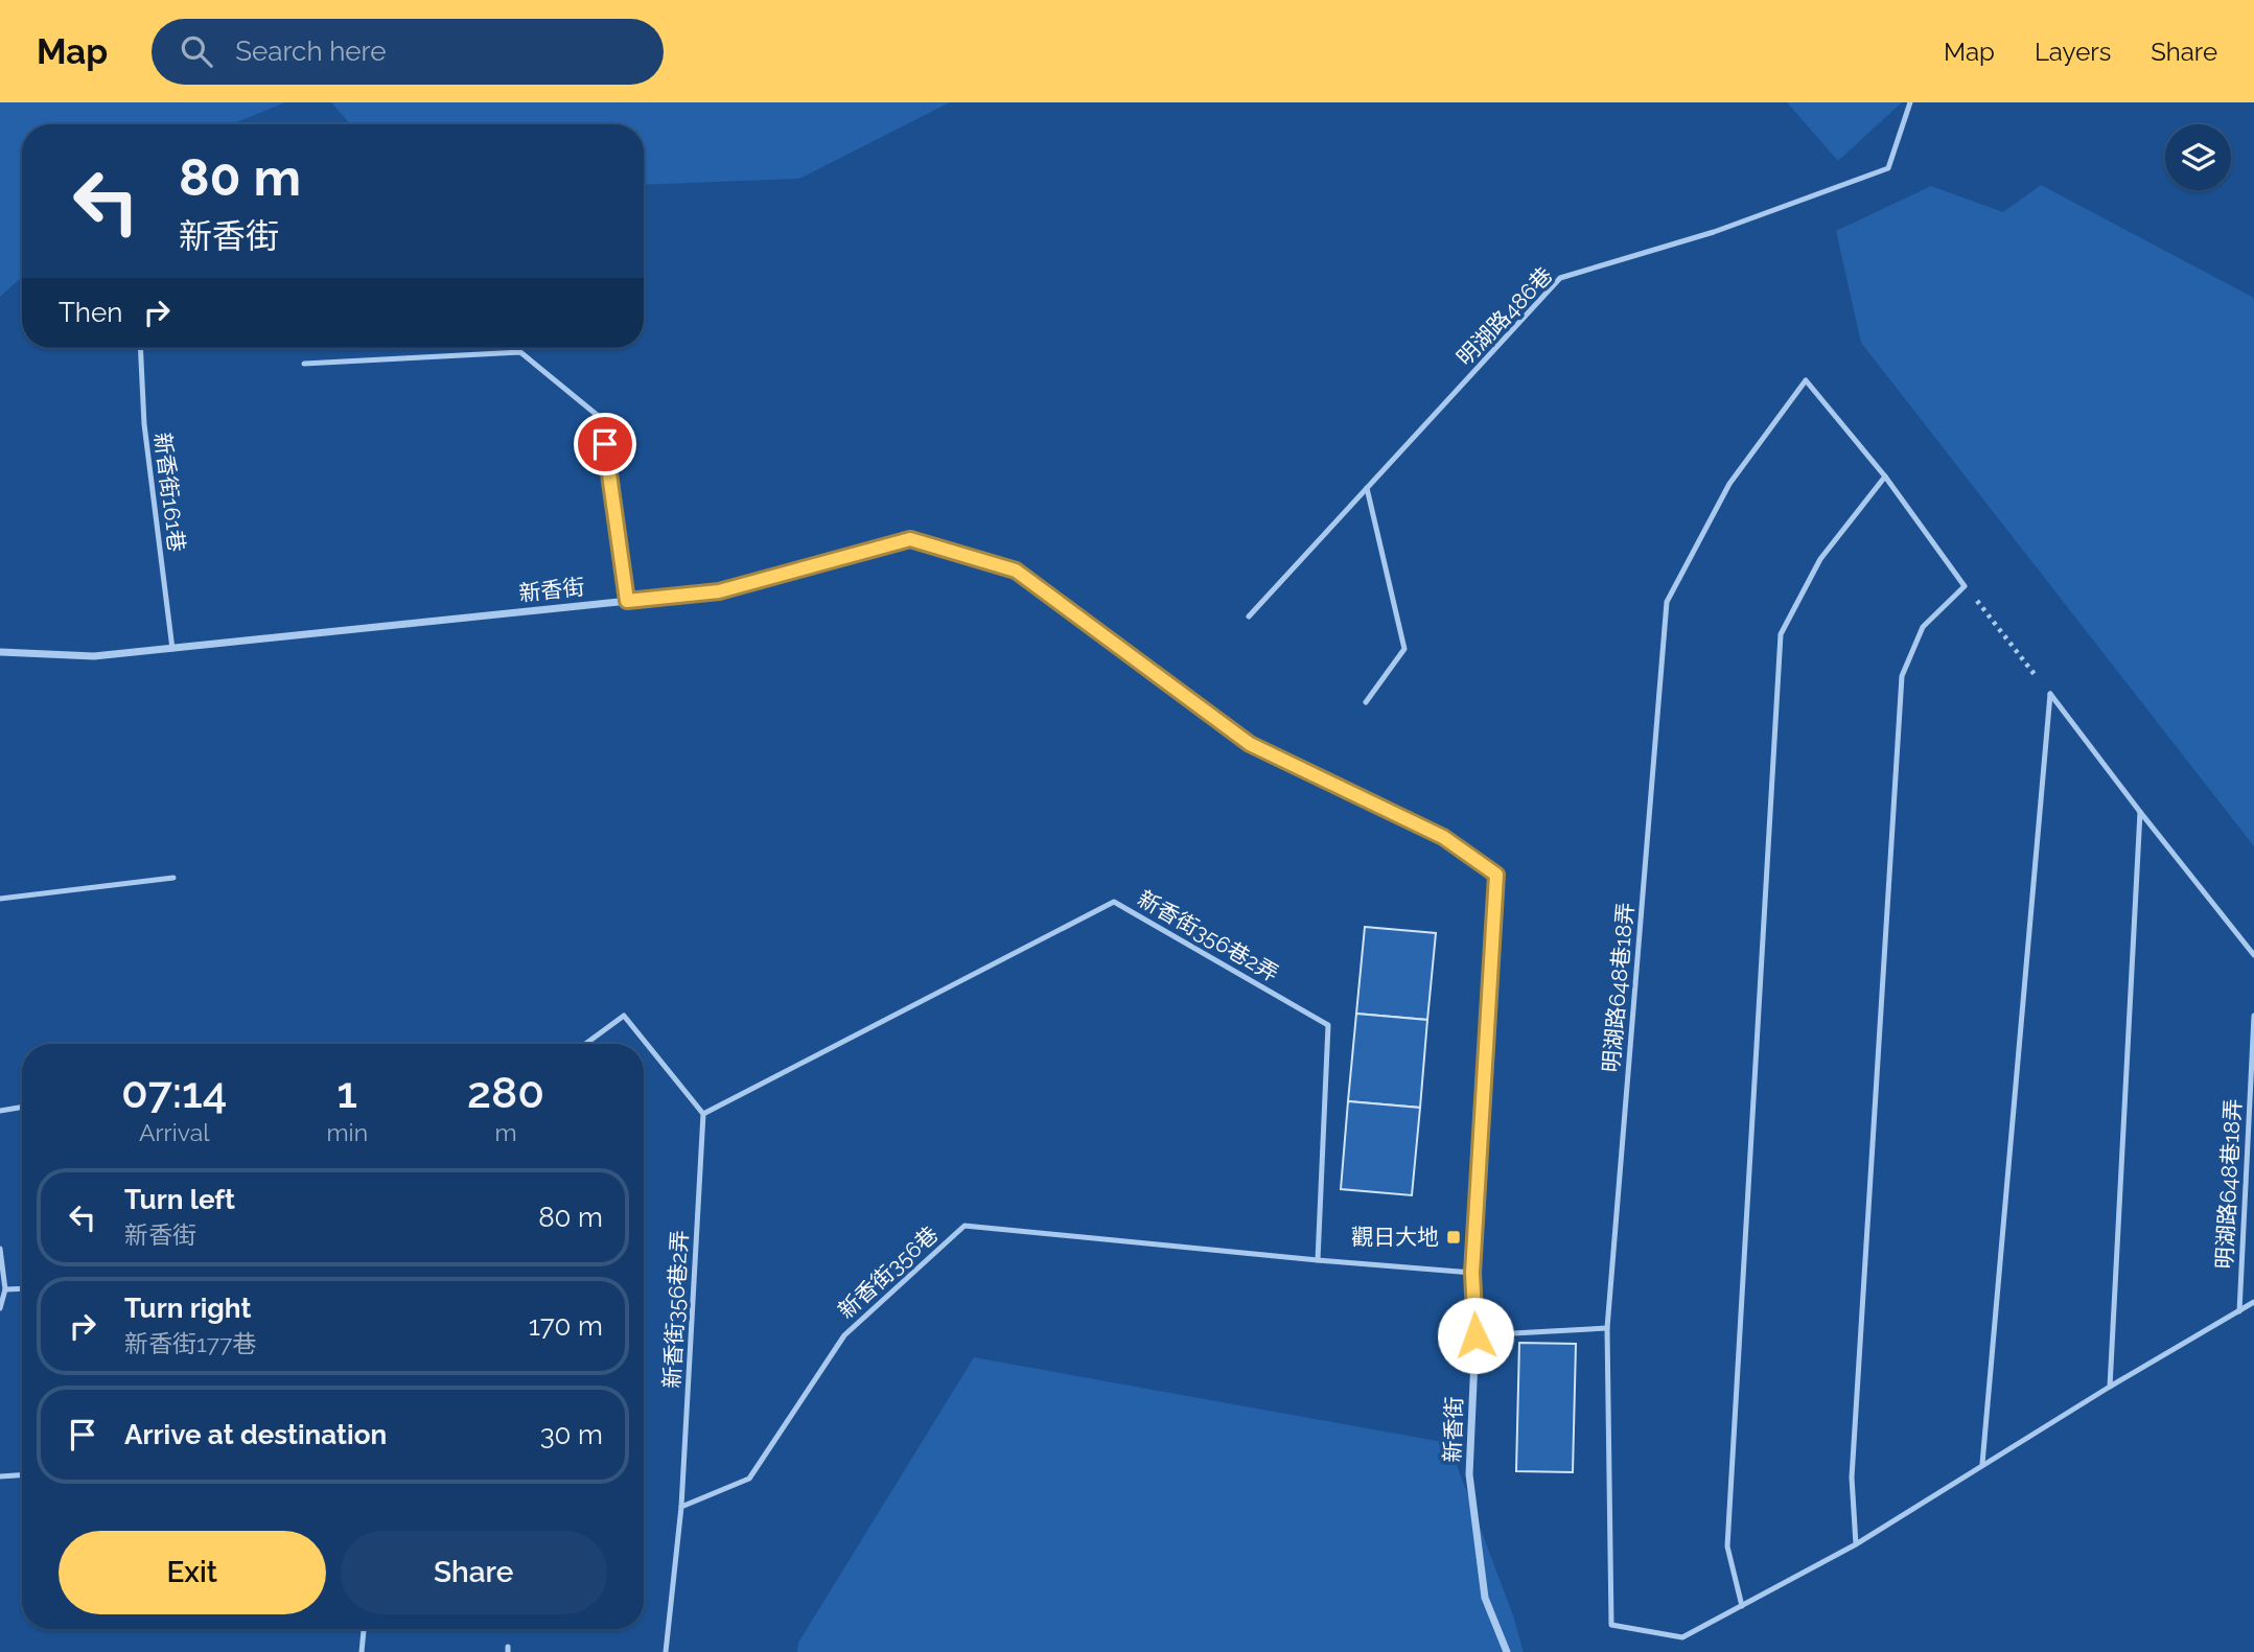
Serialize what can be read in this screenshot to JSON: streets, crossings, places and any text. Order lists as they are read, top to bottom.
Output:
{
  "streets": {
    "street": ["新香街"],
    "lane": [
      "明湖路486巷",
      "新香街161巷",
      "新香街356巷2弄",
      "明湖路648巷18弄",
      "新香街356巷"
    ]
  },
  "crossings": [
    ["新香街161巷", "新香街"],
    ["新香街", "新香街356巷"],
    ["新香街356巷2弄", "新香街356巷"]
  ],
  "places": {
    "transit": ["觀日大地"]
  },
  "page": {
    "header": "Map",
    "search": "Search here",
    "nav": ["Map", "Layers", "Share"],
    "turn": ["80 m", "新香街"],
    "then": "Then",
    "eta": [
      "07:14",
      "Arrival",
      "1",
      "min",
      "280",
      "m"
    ],
    "list": [
      {
        "name": "Turn left",
        "note": "新香街",
        "value": "80 m"
      },
      {
        "name": "Turn right",
        "note": "新香街177巷",
        "value": "170 m"
      },
      {
        "name": "Arrive at destination",
        "value": "30 m"
      }
    ],
    "buttons": ["Exit", "Share"]
  }
}
